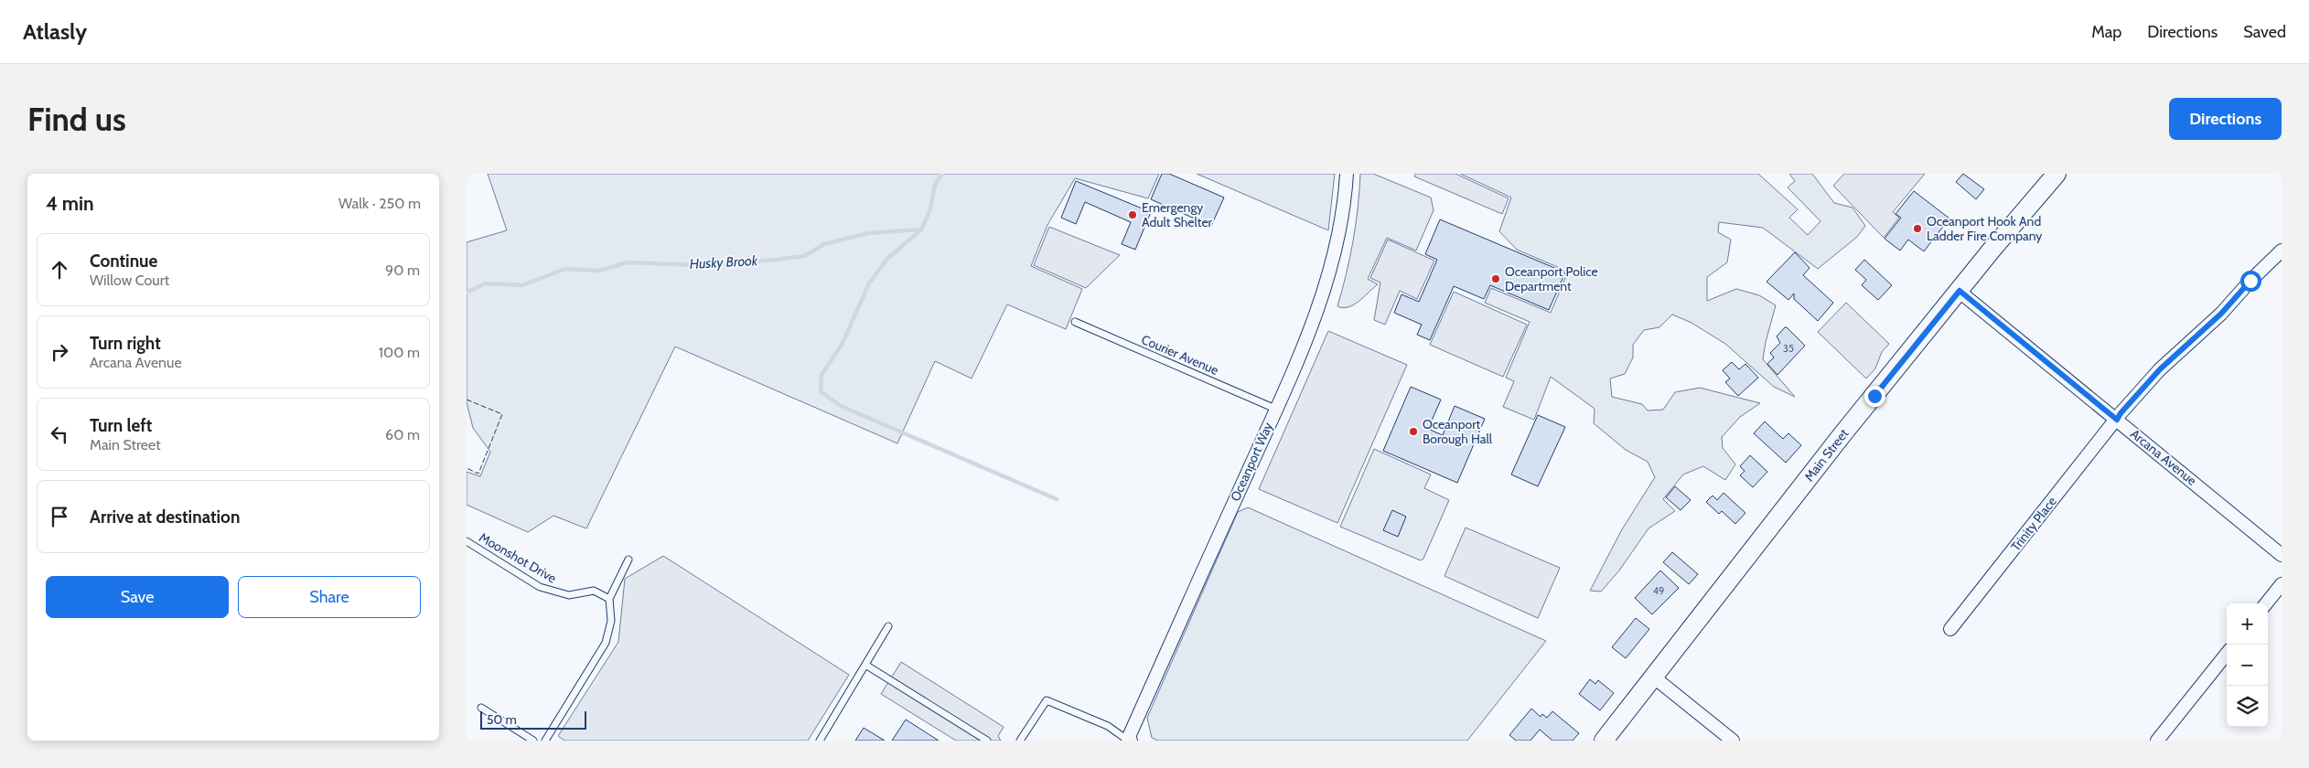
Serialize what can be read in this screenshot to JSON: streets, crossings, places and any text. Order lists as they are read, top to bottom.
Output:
{
  "streets": {
    "street": [
      "Main Street",
      "Arcana Avenue",
      "Oceanport Way",
      "Trinity Place"
    ],
    "lane": ["Courier Avenue", "Moonshot Drive"]
  },
  "crossings": [
    ["Courier Avenue", "Oceanport Way"],
    ["Main Street", "Arcana Avenue"],
    ["Arcana Avenue", "Trinity Place"]
  ],
  "water": ["Husky Brook"],
  "places": [
    "Emergengy Adult Shelter",
    "Oceanport Hook And Ladder Fire Company",
    "Oceanport Police Department",
    "Oceanport Borough Hall"
  ],
  "house_numbers": ["35", "49"],
  "scale_bar": "50 m",
  "page": {
    "header": "Atlasly",
    "nav": ["Map", "Directions", "Saved"],
    "buttons": [
      "Directions",
      ["Save", "Share"]
    ],
    "title": "Find us",
    "heading": ["4 min", "Walk · 250 m"],
    "list": [
      ["Continue", "Willow Court", "90 m"],
      ["Turn right", "Arcana Avenue", "100 m"],
      ["Turn left", "Main Street", "60 m"],
      "Arrive at destination"
    ],
    "map_buttons": ["+", "−"],
    "scale": "50 m"
  }
}
